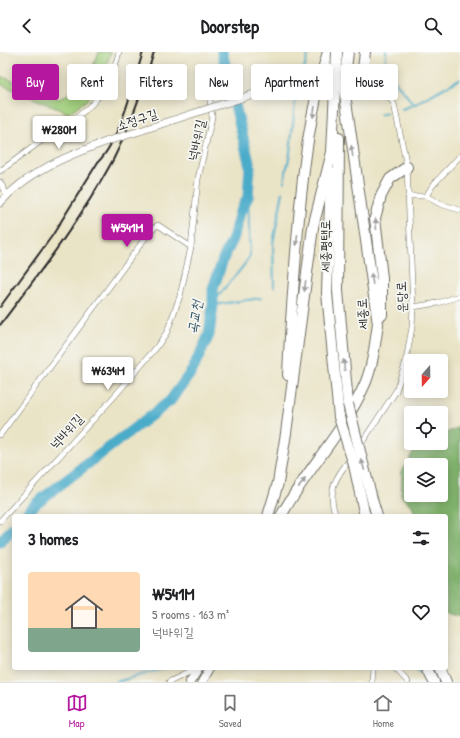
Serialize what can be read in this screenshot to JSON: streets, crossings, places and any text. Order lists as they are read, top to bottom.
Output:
{
  "streets": {
    "highway": ["세종평택로", "세종로"],
    "street": ["소정구길", "넉바위길", "운당로"]
  },
  "crossings": [
    ["세종평택로", "세종로"]
  ],
  "water": ["곡교천"],
  "north": "bottom",
  "page": {
    "header": "Doorstep",
    "chip": [
      "Buy",
      "Rent",
      "Filters",
      "New",
      "Apartment",
      "House"
    ],
    "price": ["₩280M", "₩541M", "₩634M"],
    "heading": "3 homes",
    "list": [
      {
        "name": "₩541M",
        "note": "5 rooms · 163 m² · 넉바위길"
      }
    ],
    "tabs": ["Map", "Saved", "Home"]
  }
}
